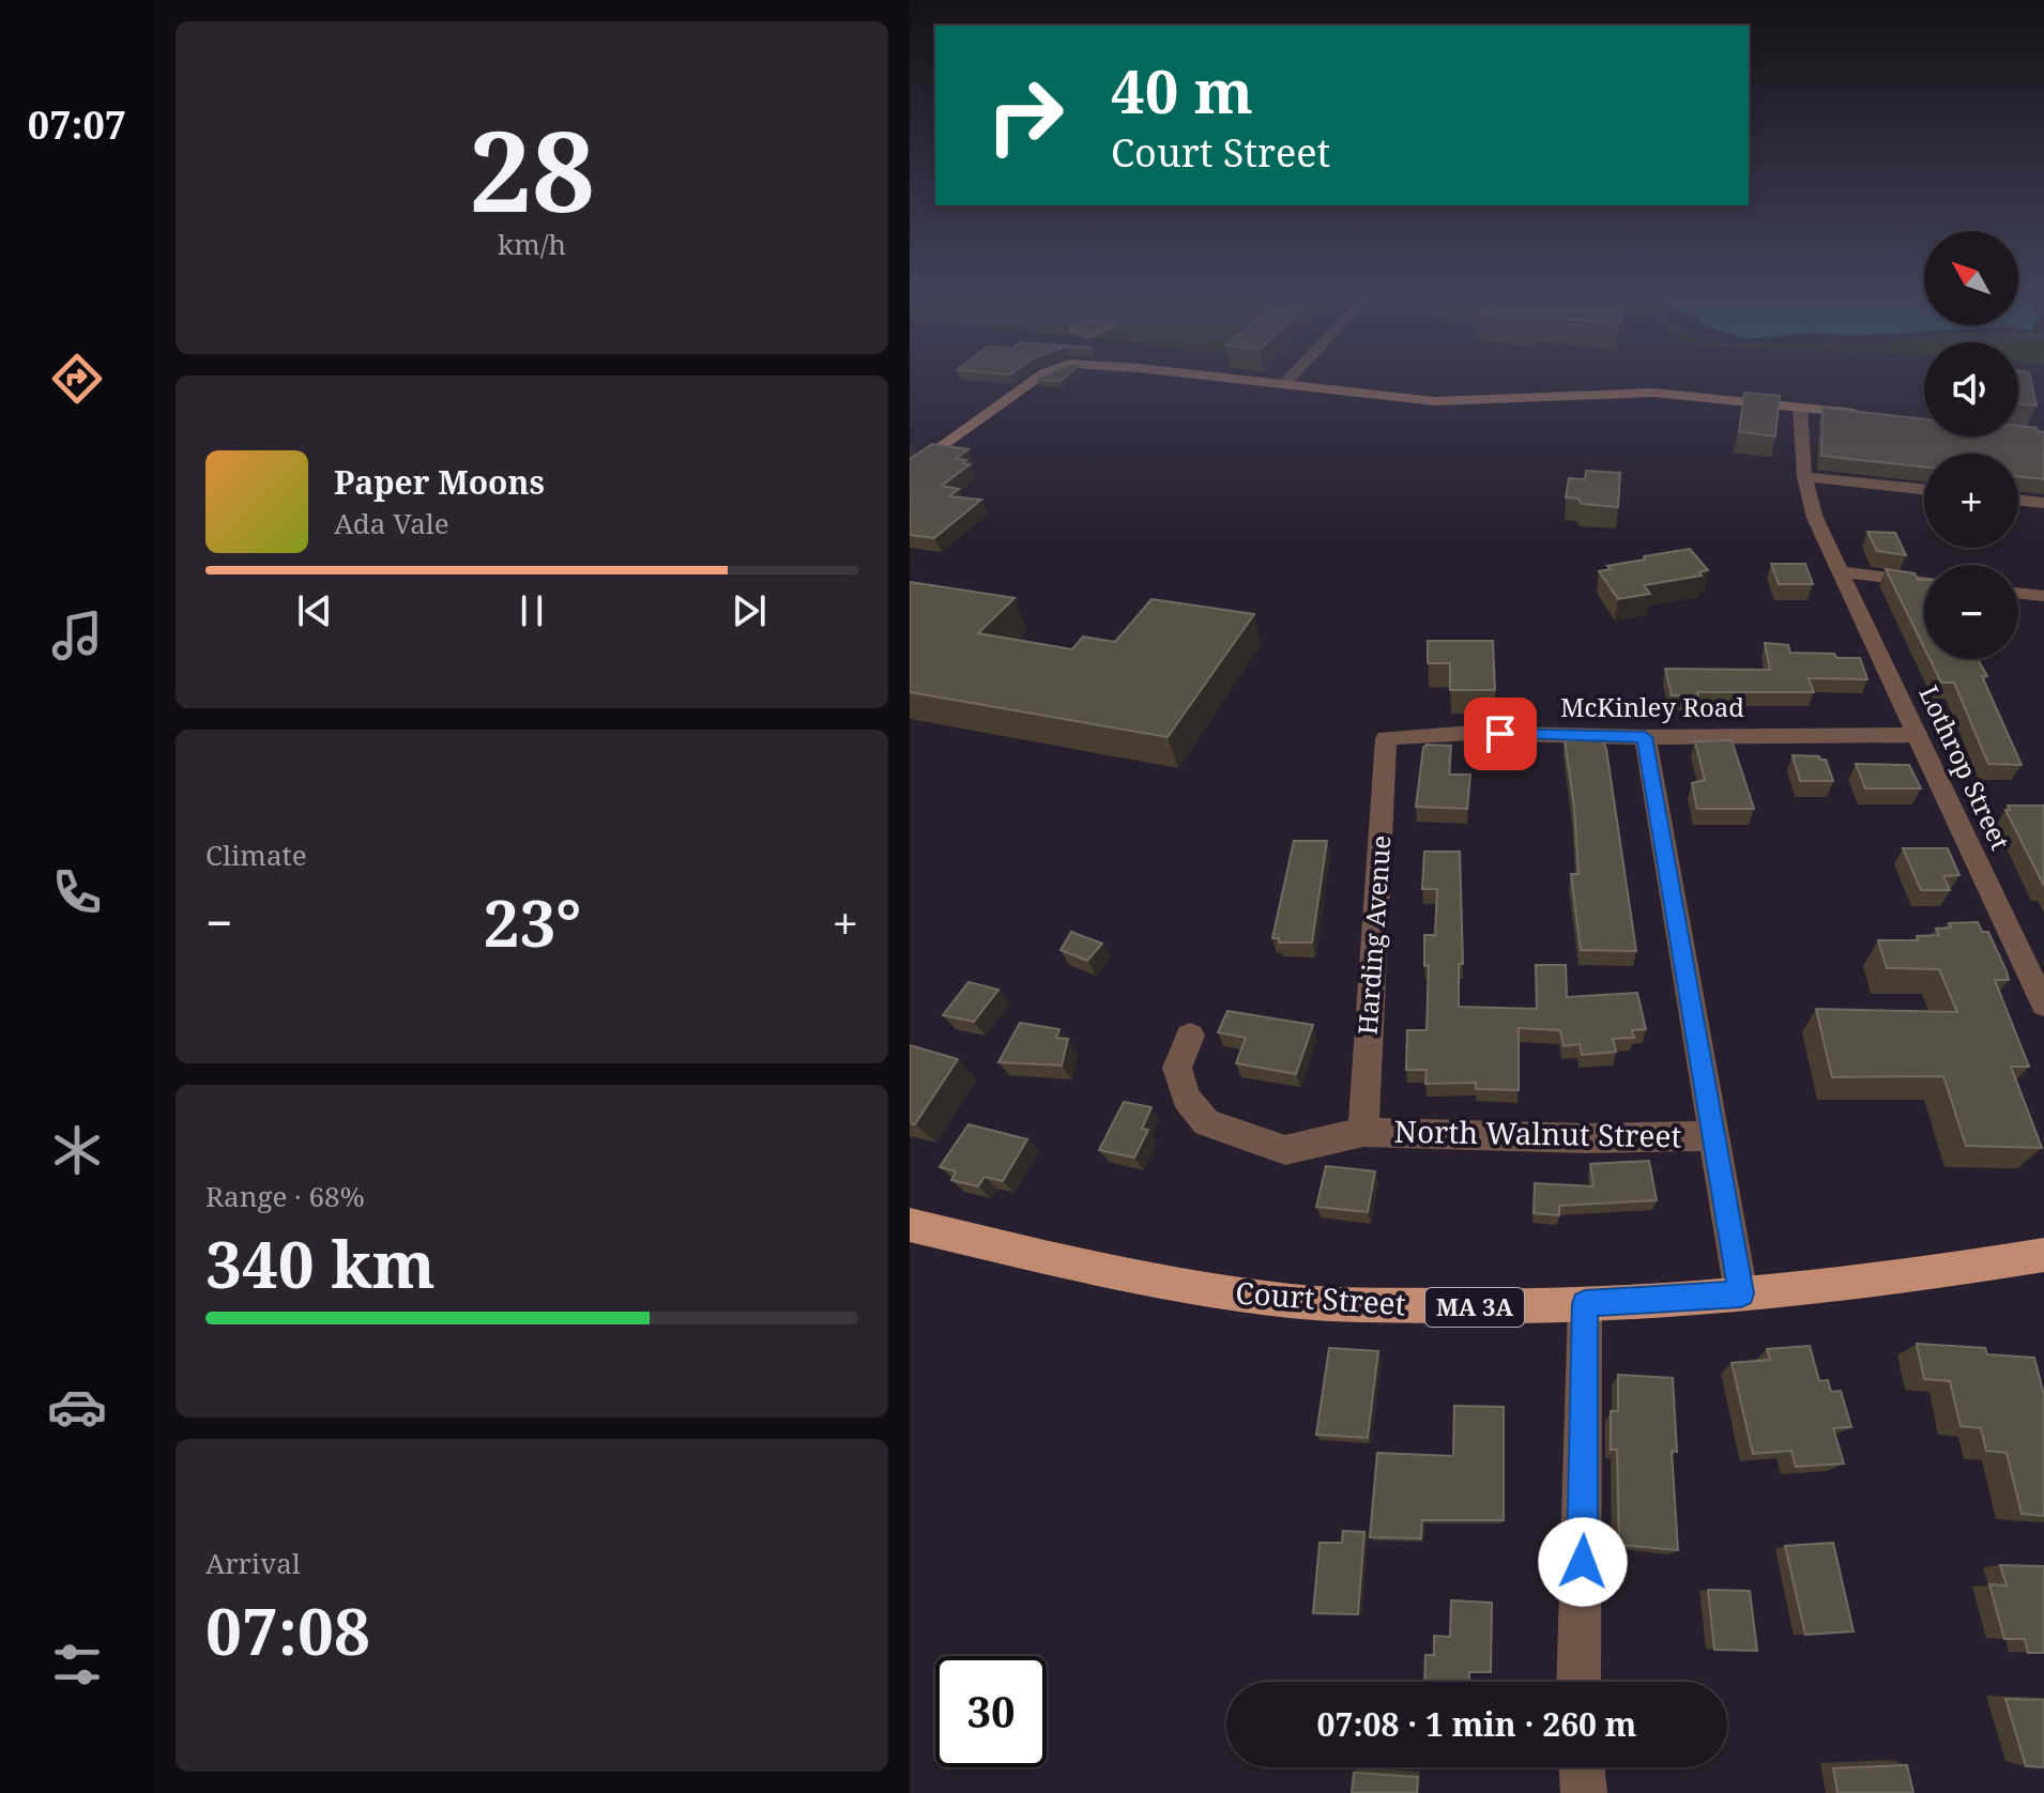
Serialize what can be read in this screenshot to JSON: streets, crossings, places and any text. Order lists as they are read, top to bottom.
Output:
{
  "streets": {
    "main road": ["Court Street", "MA 3A"],
    "street": [
      "McKinley Road",
      "Lothrop Street",
      "Harding Avenue",
      "North Walnut Street"
    ]
  },
  "crossings": [
    ["McKinley Road", "Lothrop Street"],
    ["McKinley Road", "Harding Avenue"],
    ["Harding Avenue", "North Walnut Street"]
  ],
  "north": "top left",
  "page": {
    "tabs": "07:07",
    "tile": [
      ["28", "km/h"],
      "Climate",
      ["Range · 68%", "340 km"],
      ["Arrival", "07:08"]
    ],
    "turn": ["40 m", "Court Street"],
    "map_buttons": ["+", "−"],
    "song": ["Paper Moons", "Ada Vale"],
    "heat": ["−", "23°", "+"],
    "limit": "30",
    "trip": "07:08 · 1 min · 260 m"
  }
}
